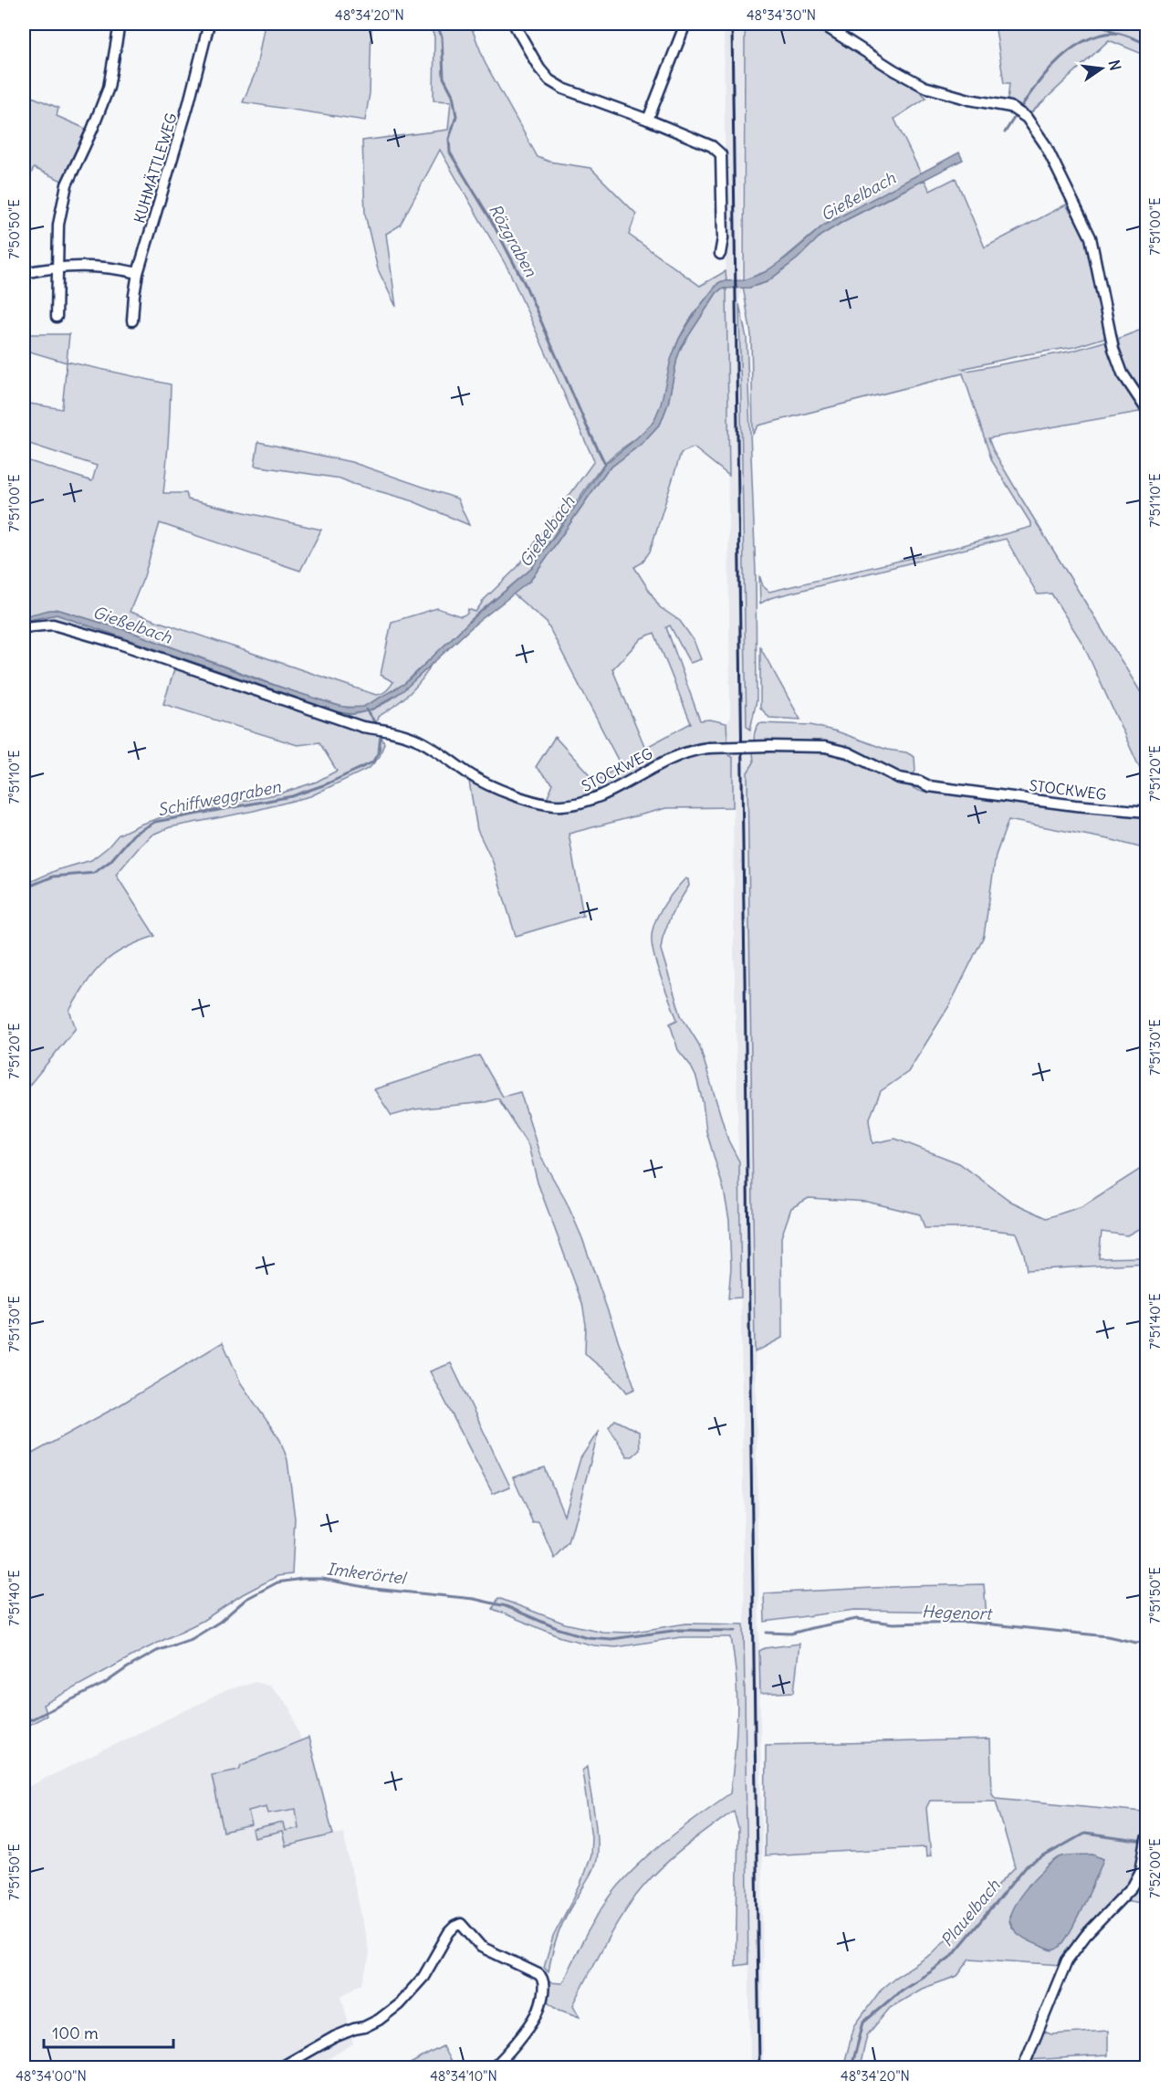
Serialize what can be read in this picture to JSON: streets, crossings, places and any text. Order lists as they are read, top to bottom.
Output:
{
  "streets": {
    "street": ["KUHMÄTTLEWEG", "STOCKWEG"]
  },
  "water": [
    "Gießelbach",
    "Rözgraben",
    "Schiffweggraben",
    "Imkerörtel",
    "Hegenort",
    "Plauelbach"
  ],
  "scale_bar": "100 m",
  "north": "right",
  "coordinates": [
    "48°34'20\"N",
    "48°34'30\"N",
    "7°51'00\"E",
    "7°50'50\"E",
    "7°51'10\"E",
    "7°51'20\"E",
    "7°51'30\"E",
    "7°51'40\"E",
    "7°51'50\"E",
    "7°52'00\"E",
    "48°34'00\"N",
    "48°34'10\"N"
  ]
}
